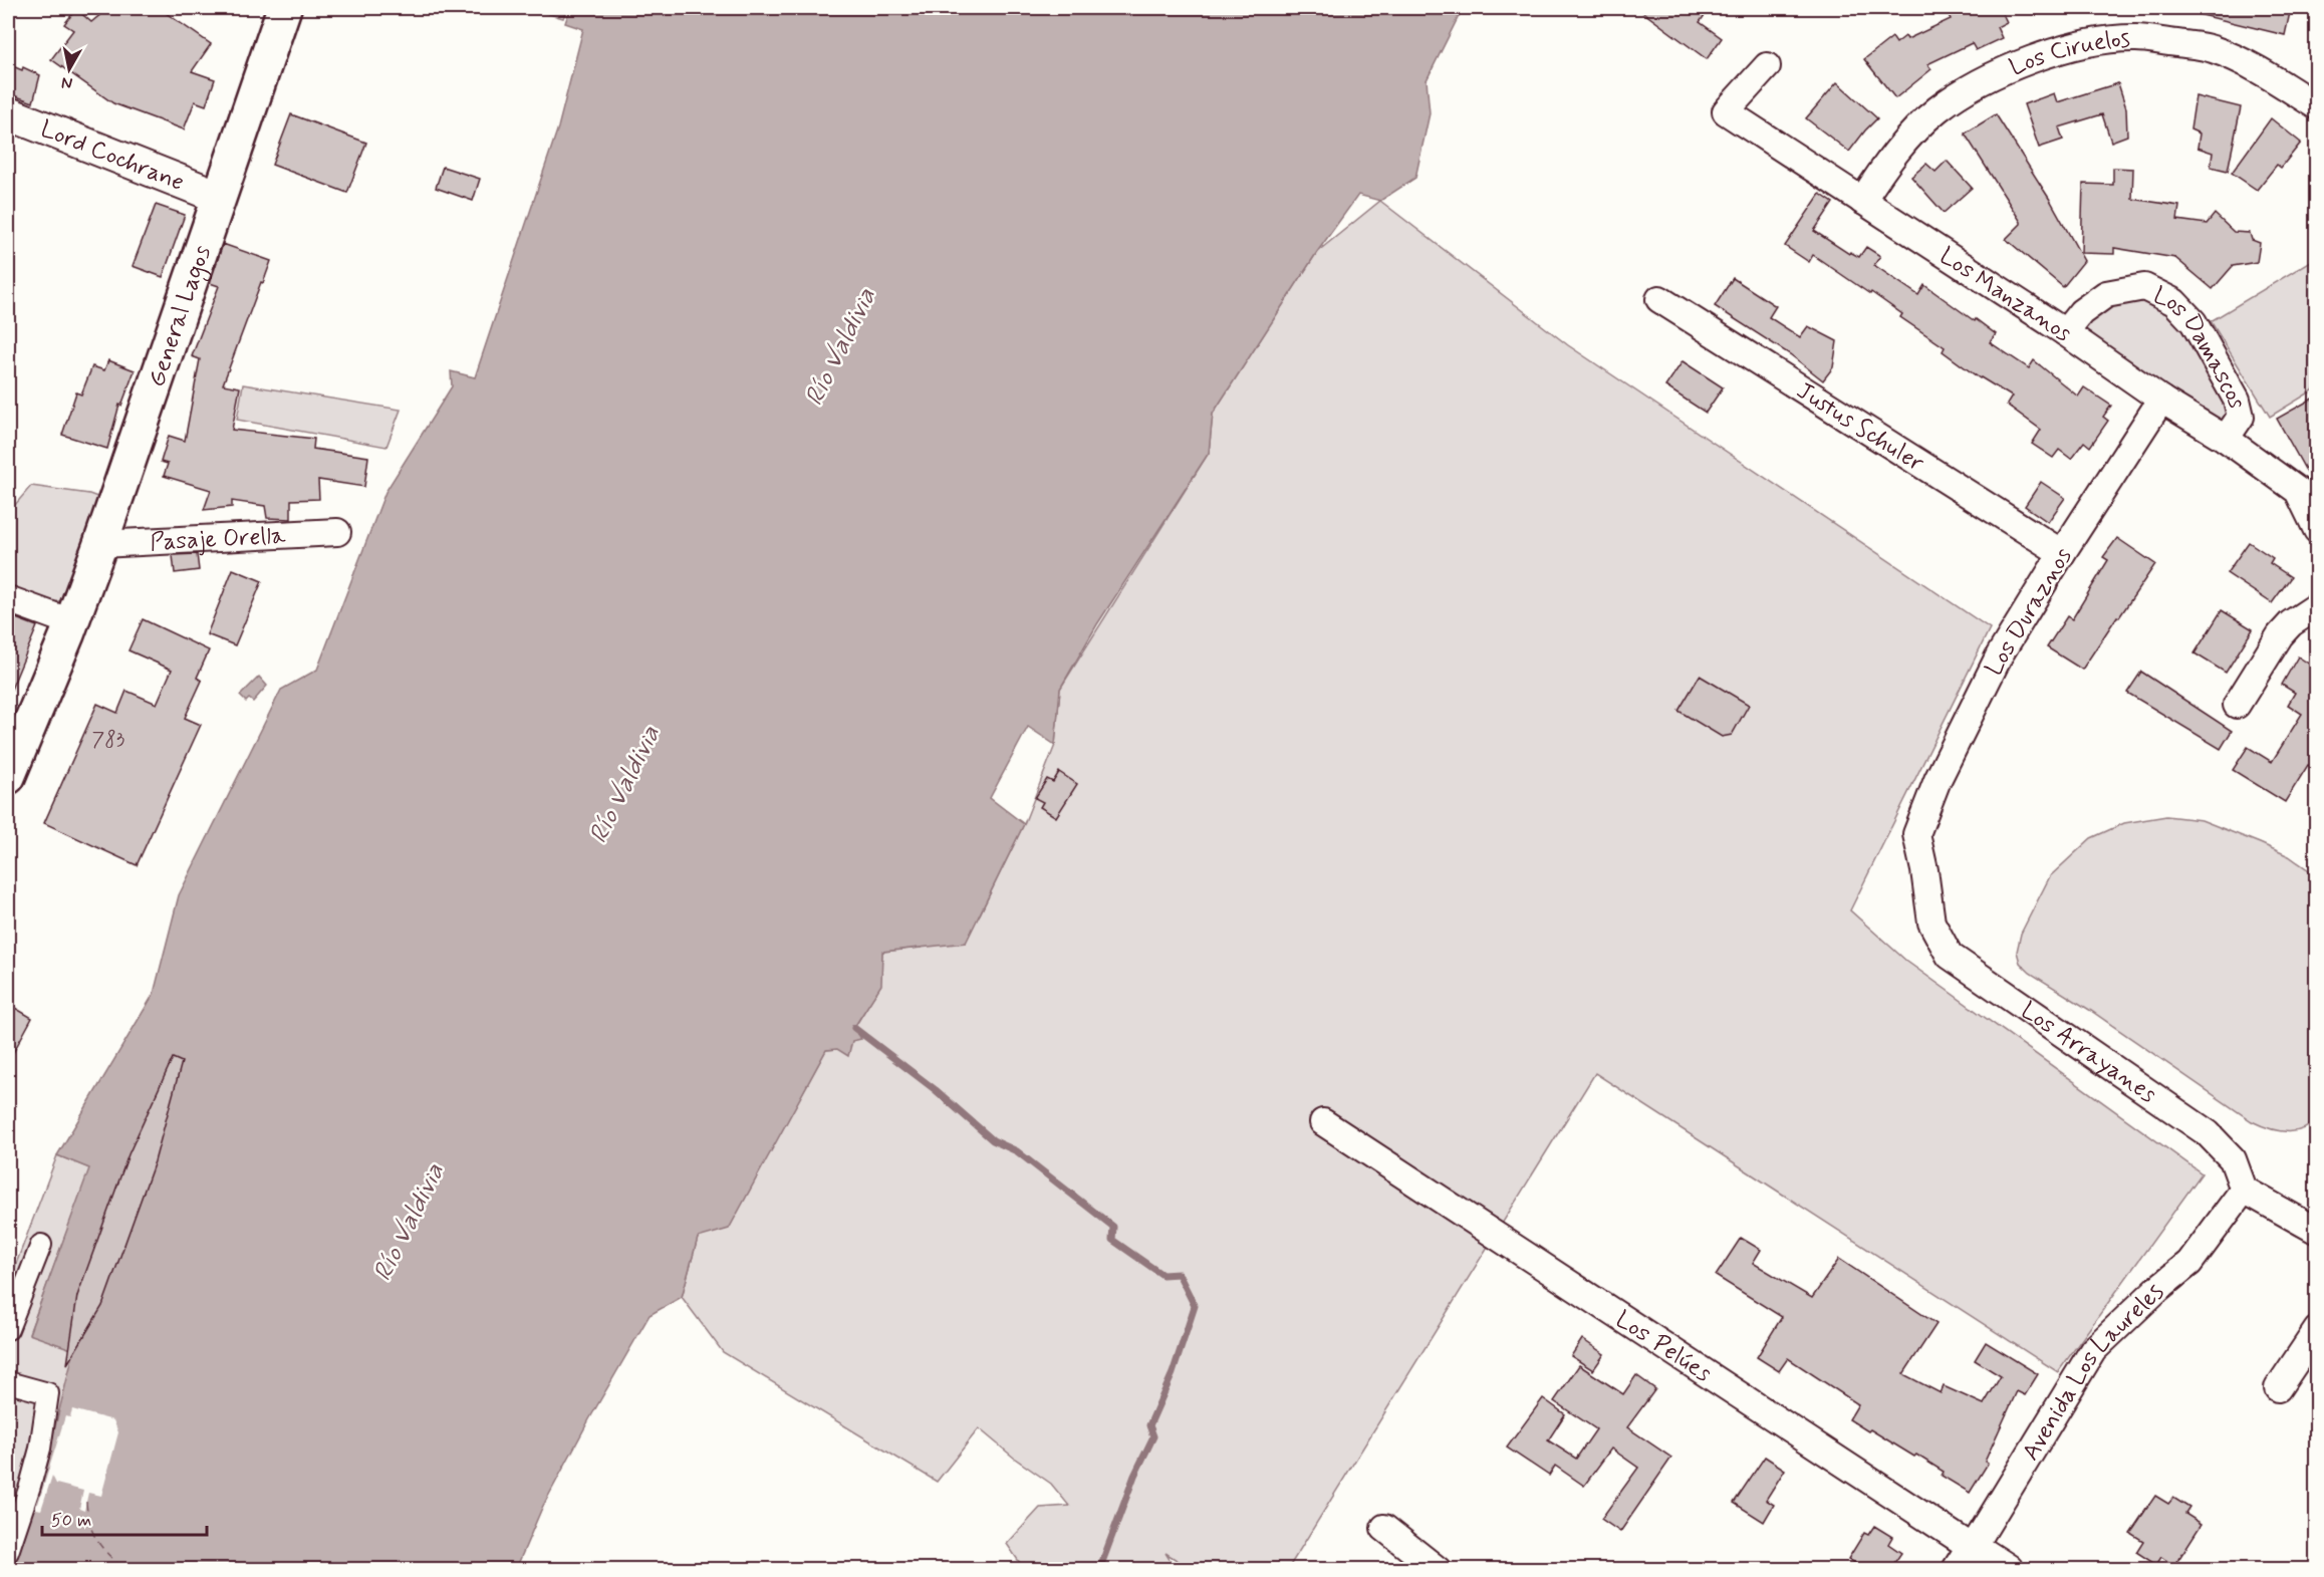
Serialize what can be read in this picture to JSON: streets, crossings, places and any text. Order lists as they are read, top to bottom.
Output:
{
  "streets": {
    "main road": ["General Lagos"],
    "street": [
      "Los Ciruelos",
      "Lord Cochrane",
      "Los Manzanos",
      "Los Damascos",
      "Justus Schuler",
      "Pasaje Orella",
      "Los Duraznos",
      "Los Arrayanes",
      "Los Pelúes",
      "Avenida Los Laureles"
    ]
  },
  "crossings": [
    ["Los Ciruelos", "Los Manzanos"],
    ["Lord Cochrane", "General Lagos"],
    ["Los Manzanos", "Los Damascos"],
    ["Los Manzanos", "Los Duraznos"],
    ["General Lagos", "Pasaje Orella"],
    ["Justus Schuler", "Los Duraznos"],
    ["Los Duraznos", "Los Arrayanes"],
    ["Los Arrayanes", "Avenida Los Laureles"],
    ["Los Pelúes", "Avenida Los Laureles"]
  ],
  "water": ["Río Valdivia"],
  "house_numbers": ["783"],
  "scale_bar": "50 m",
  "north": "bottom"
}
